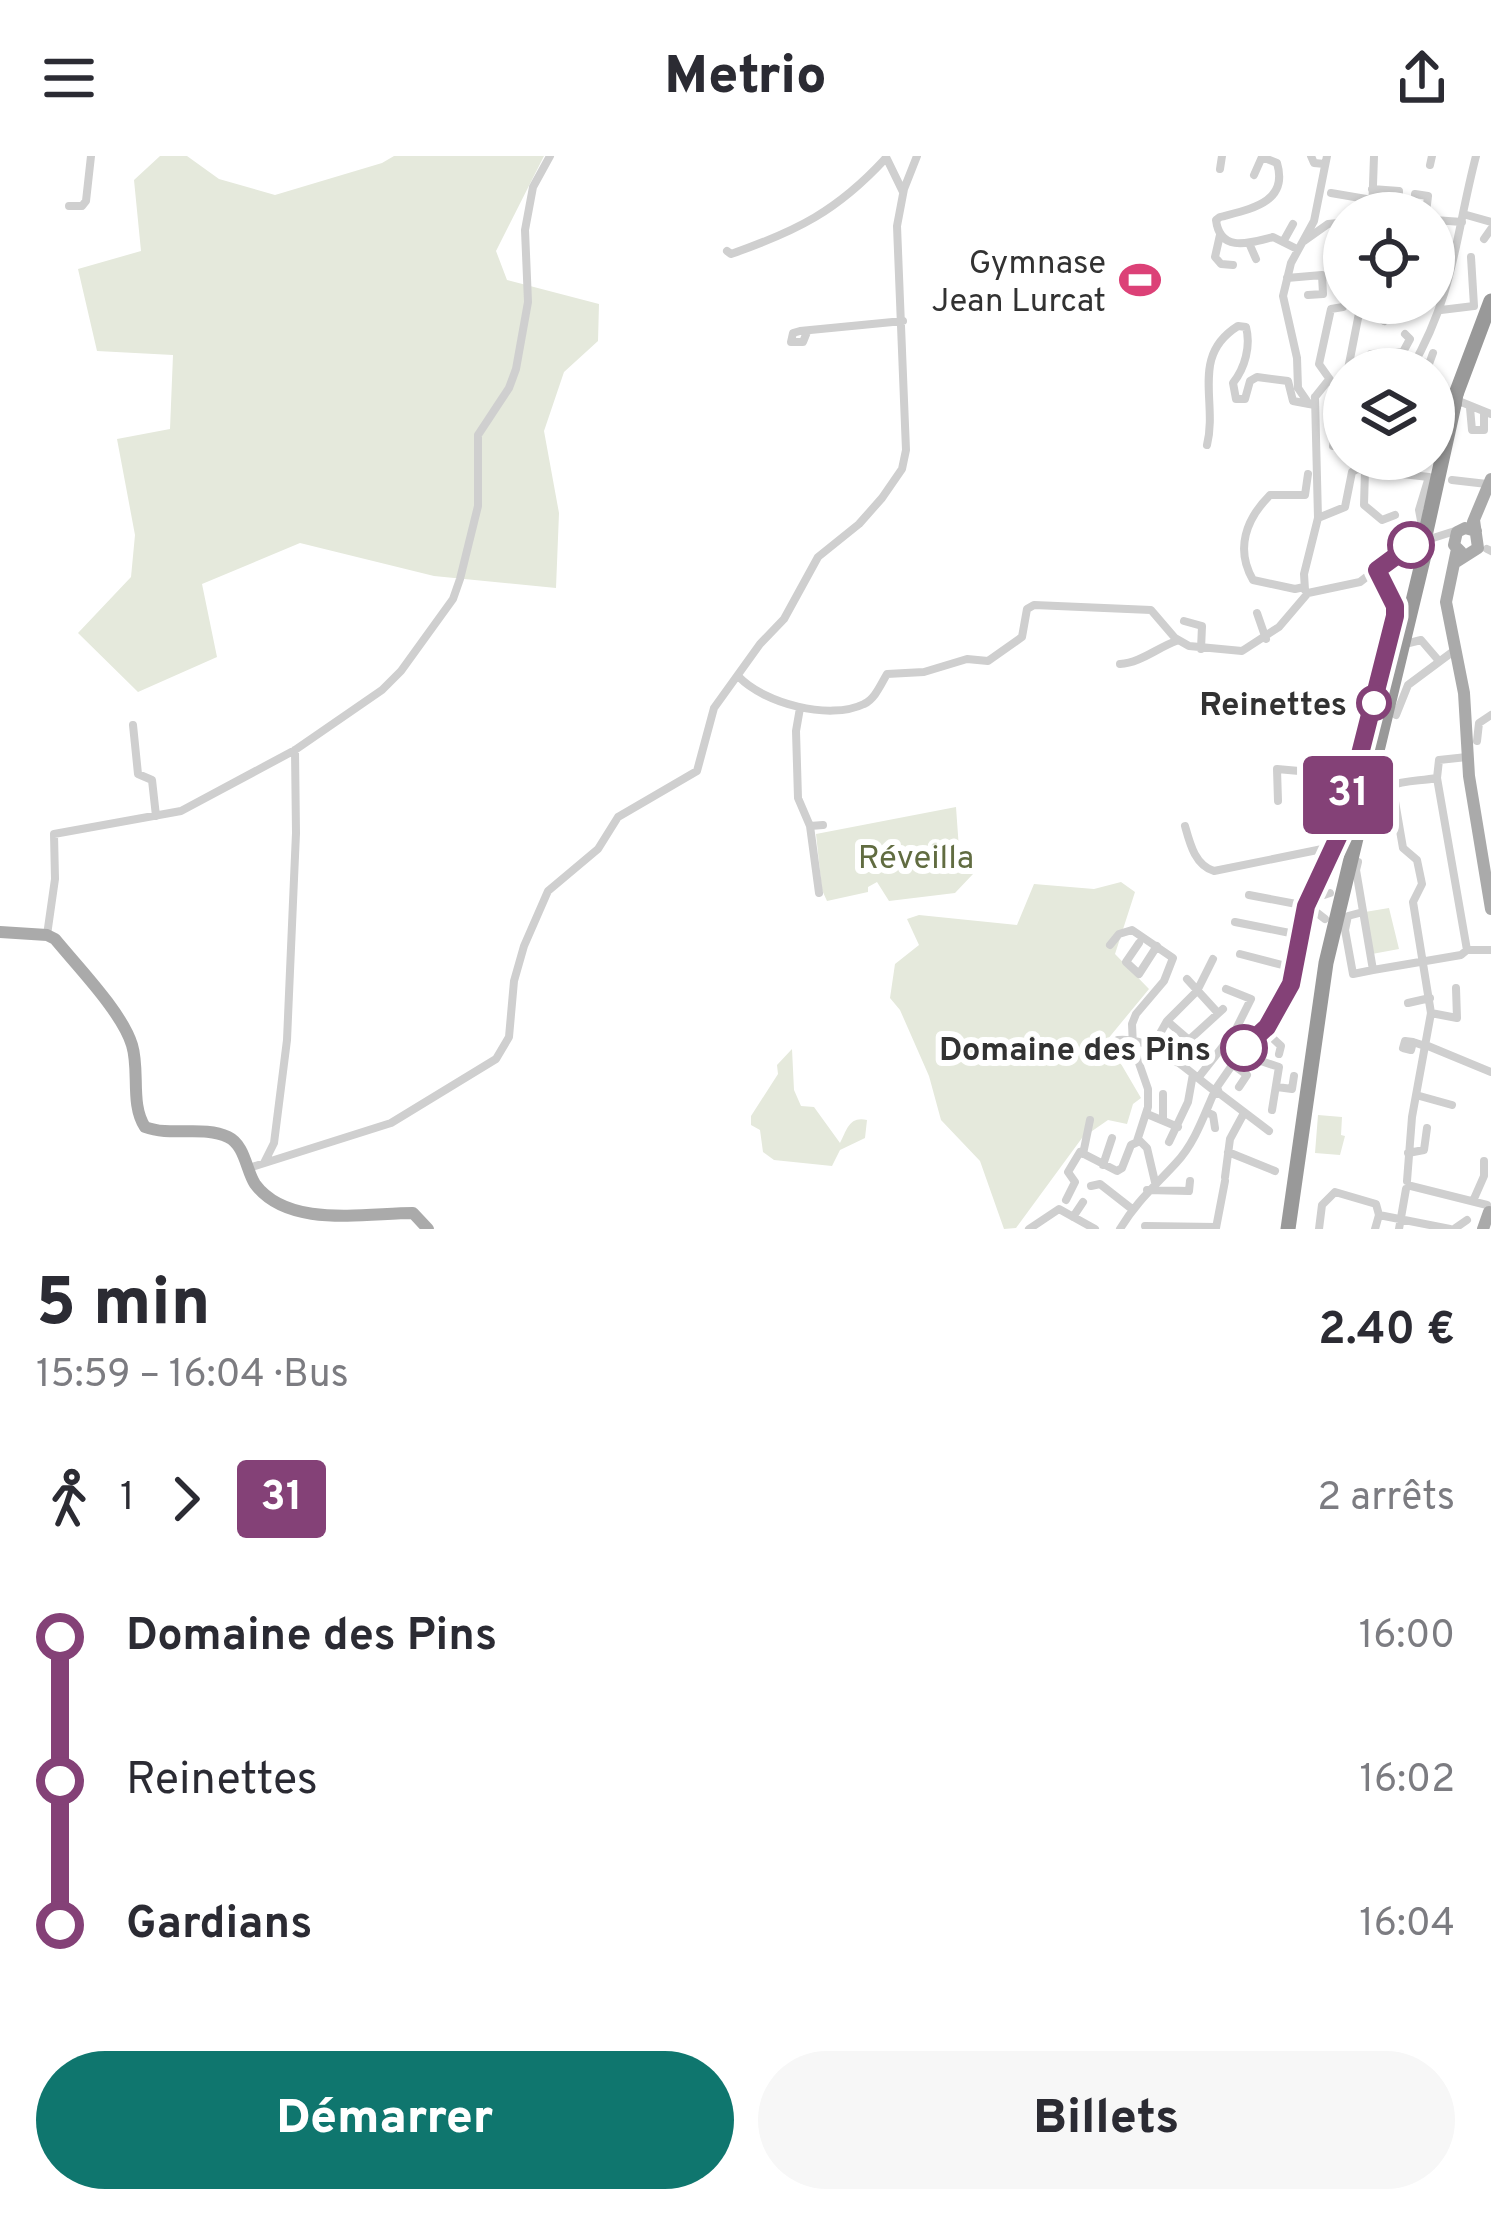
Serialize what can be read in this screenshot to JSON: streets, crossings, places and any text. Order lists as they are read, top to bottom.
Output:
{
  "parks": ["Réveilla"],
  "places": {
    "sports": ["Gymnase Jean Lurcat"],
    "other": ["Reinettes", "Domaine des Pins"]
  },
  "lines": ["bus line 31"],
  "page": {
    "header": "Metrio",
    "on_map": "31",
    "heading": ["5 min", "15:59 – 16:04 · Bus", "2.40 €"],
    "legs": ["1", "31", "2 arrêts"],
    "list": [
      {
        "name": "Domaine des Pins",
        "value": "16:00"
      },
      {
        "name": "Reinettes",
        "value": "16:02"
      },
      {
        "name": "Gardians",
        "value": "16:04"
      }
    ],
    "buttons": ["Démarrer", "Billets"]
  }
}
